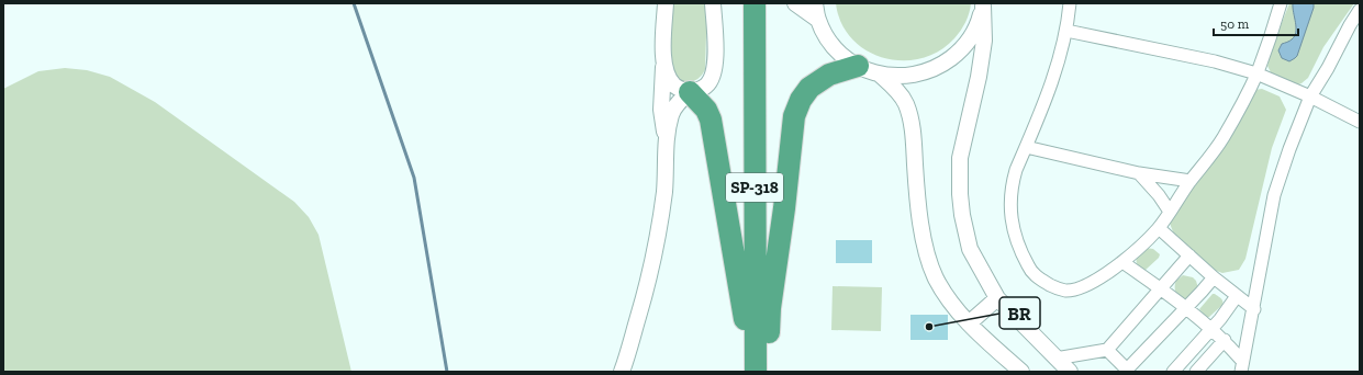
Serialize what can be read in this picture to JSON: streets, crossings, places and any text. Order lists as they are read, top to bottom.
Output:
{
  "streets": {
    "highway": ["SP-318"]
  },
  "places": ["BR"],
  "scale_bar": "50 m"
}
